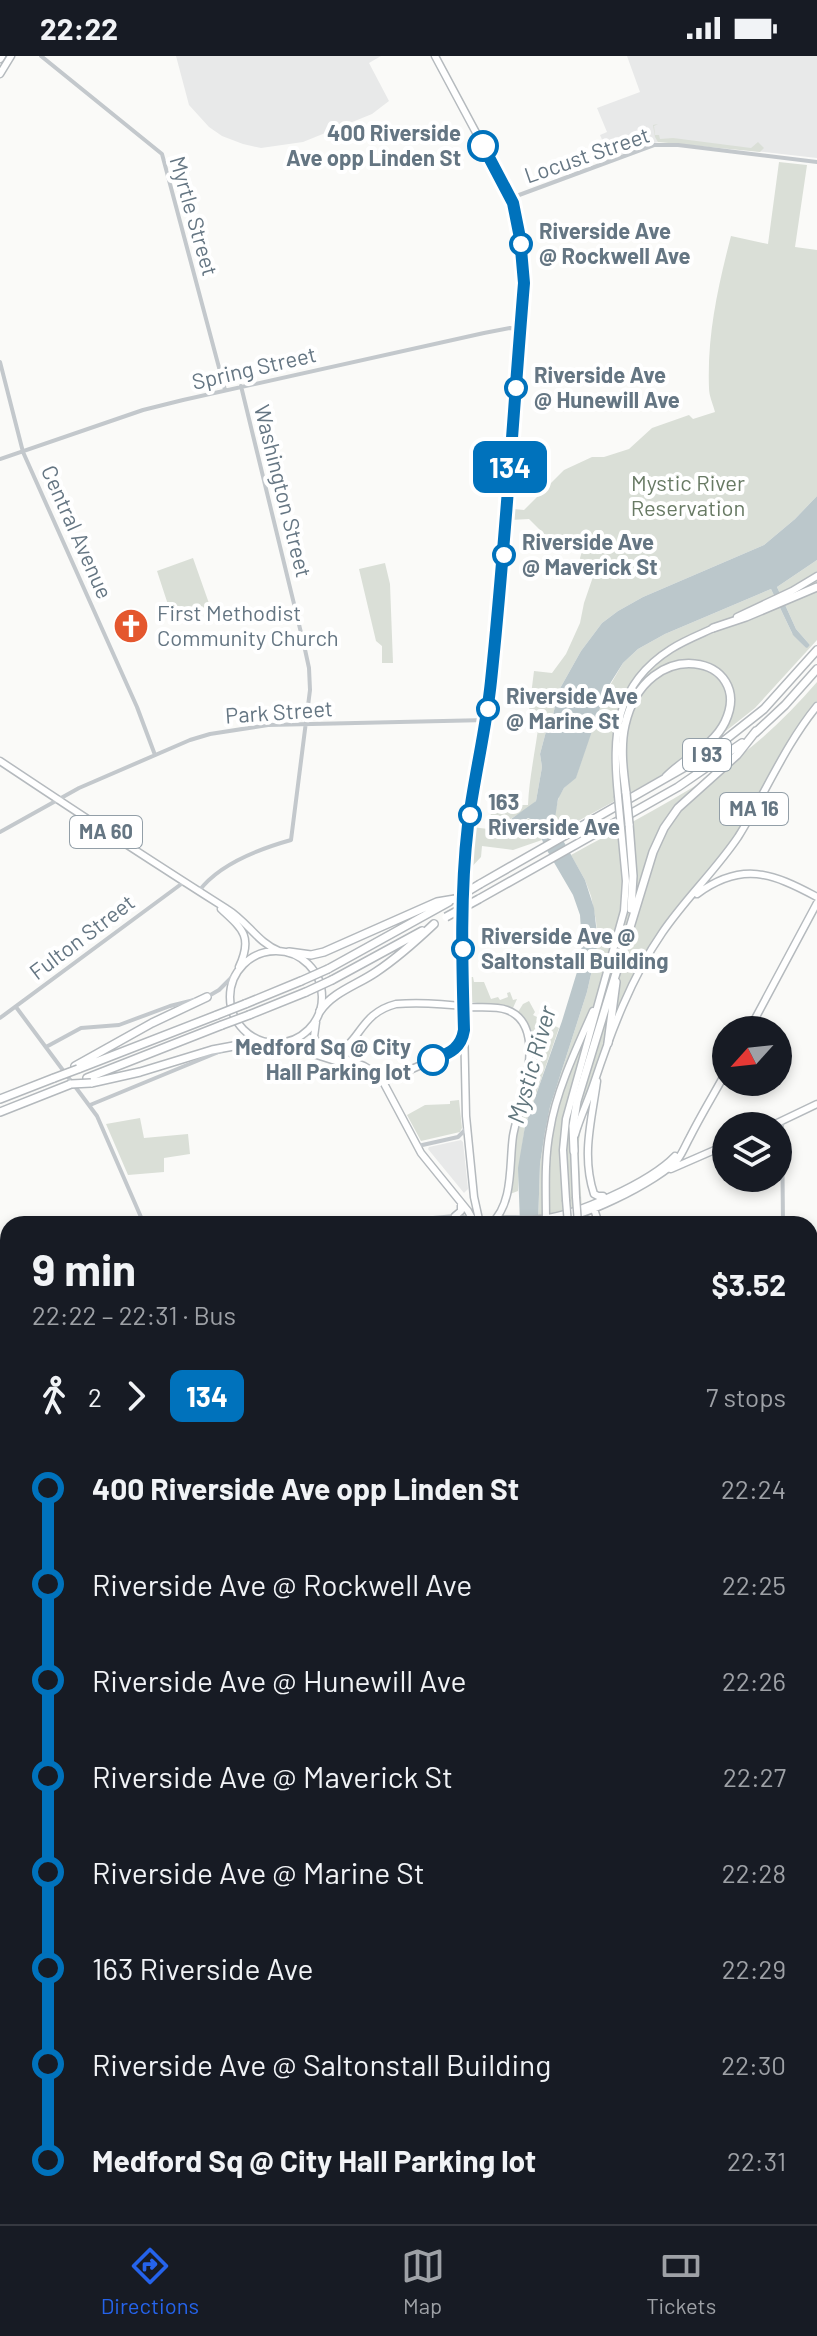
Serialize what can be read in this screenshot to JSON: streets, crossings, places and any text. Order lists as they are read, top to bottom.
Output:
{
  "streets": {
    "highway": ["I 93"],
    "main road": ["MA 16", "MA 60"],
    "street": [
      "Locust Street",
      "Myrtle Street",
      "Spring Street",
      "Washington Street",
      "Central Avenue",
      "Park Street",
      "Fulton Street"
    ]
  },
  "crossings": [
    ["Myrtle Street", "Spring Street"],
    ["Spring Street", "Washington Street"],
    ["Spring Street", "Central Avenue"],
    ["Washington Street", "Park Street"],
    ["Washington Street", "MA 60"],
    ["Central Avenue", "Park Street"],
    ["Park Street", "MA 60"],
    ["MA 60", "Fulton Street"]
  ],
  "water": ["Mystic River"],
  "parks": ["Mystic River Reservation"],
  "places": {
    "other": [
      "400 Riverside Ave opp Linden St",
      "Riverside Ave @ Rockwell Ave",
      "Riverside Ave @ Hunewill Ave",
      "Riverside Ave @ Maverick St",
      "Riverside Ave @ Marine St",
      "163 Riverside Ave",
      "Riverside Ave @ Saltonstall Building",
      "Medford Sq @ City Hall Parking lot"
    ],
    "church": ["First Methodist Community Church"]
  },
  "lines": ["bus line 134"],
  "north": "bottom left",
  "page": {
    "status": "22:22",
    "on_map": "134",
    "heading": ["9 min", "22:22 – 22:31 · Bus", "$3.52"],
    "legs": ["2", "134", "7 stops"],
    "list": [
      {
        "name": "400 Riverside Ave opp Linden St",
        "value": "22:24"
      },
      {
        "name": "Riverside Ave @ Rockwell Ave",
        "value": "22:25"
      },
      {
        "name": "Riverside Ave @ Hunewill Ave",
        "value": "22:26"
      },
      {
        "name": "Riverside Ave @ Maverick St",
        "value": "22:27"
      },
      {
        "name": "Riverside Ave @ Marine St",
        "value": "22:28"
      },
      {
        "name": "163 Riverside Ave",
        "value": "22:29"
      },
      {
        "name": "Riverside Ave @ Saltonstall Building",
        "value": "22:30"
      },
      {
        "name": "Medford Sq @ City Hall Parking lot",
        "value": "22:31"
      }
    ],
    "tabs": ["Directions", "Map", "Tickets"]
  }
}
